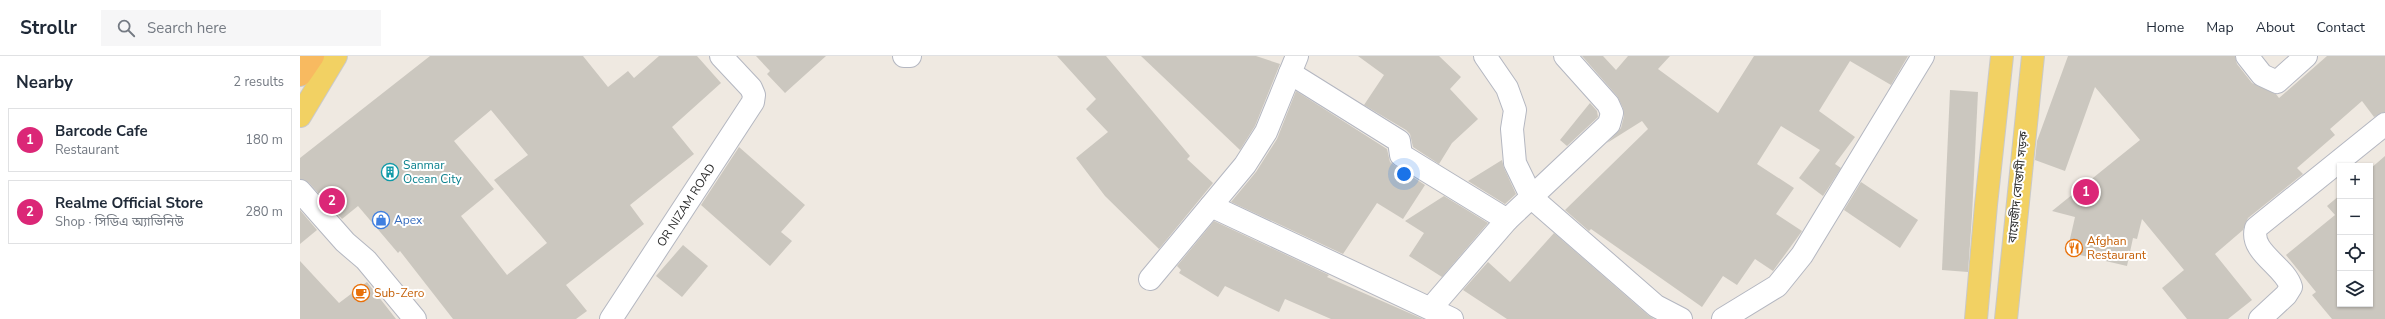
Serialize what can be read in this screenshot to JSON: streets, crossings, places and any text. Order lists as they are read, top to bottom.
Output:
{
  "streets": {
    "main road": ["বায়েজীদ বোস্তামী সড়ক"],
    "street": ["OR NIZAM ROAD"]
  },
  "places": {
    "building": ["Sanmar Ocean City"],
    "shop": ["Apex"],
    "restaurant": ["Afghan Restaurant"],
    "cafe": ["Sub-Zero"]
  },
  "page": {
    "header": "Strollr",
    "search": "Search here",
    "nav": [
      "Home",
      "Map",
      "About",
      "Contact"
    ],
    "heading": ["Nearby", "2 results"],
    "list": [
      {
        "mark": "1",
        "name": "Barcode Cafe",
        "note": "Restaurant",
        "value": "180 m"
      },
      {
        "mark": "2",
        "name": "Realme Official Store",
        "note": "Shop · সিডিএ অ্যাভিনিউ",
        "value": "280 m"
      }
    ],
    "map_buttons": ["+", "−"],
    "pins": ["1", "2"]
  }
}
